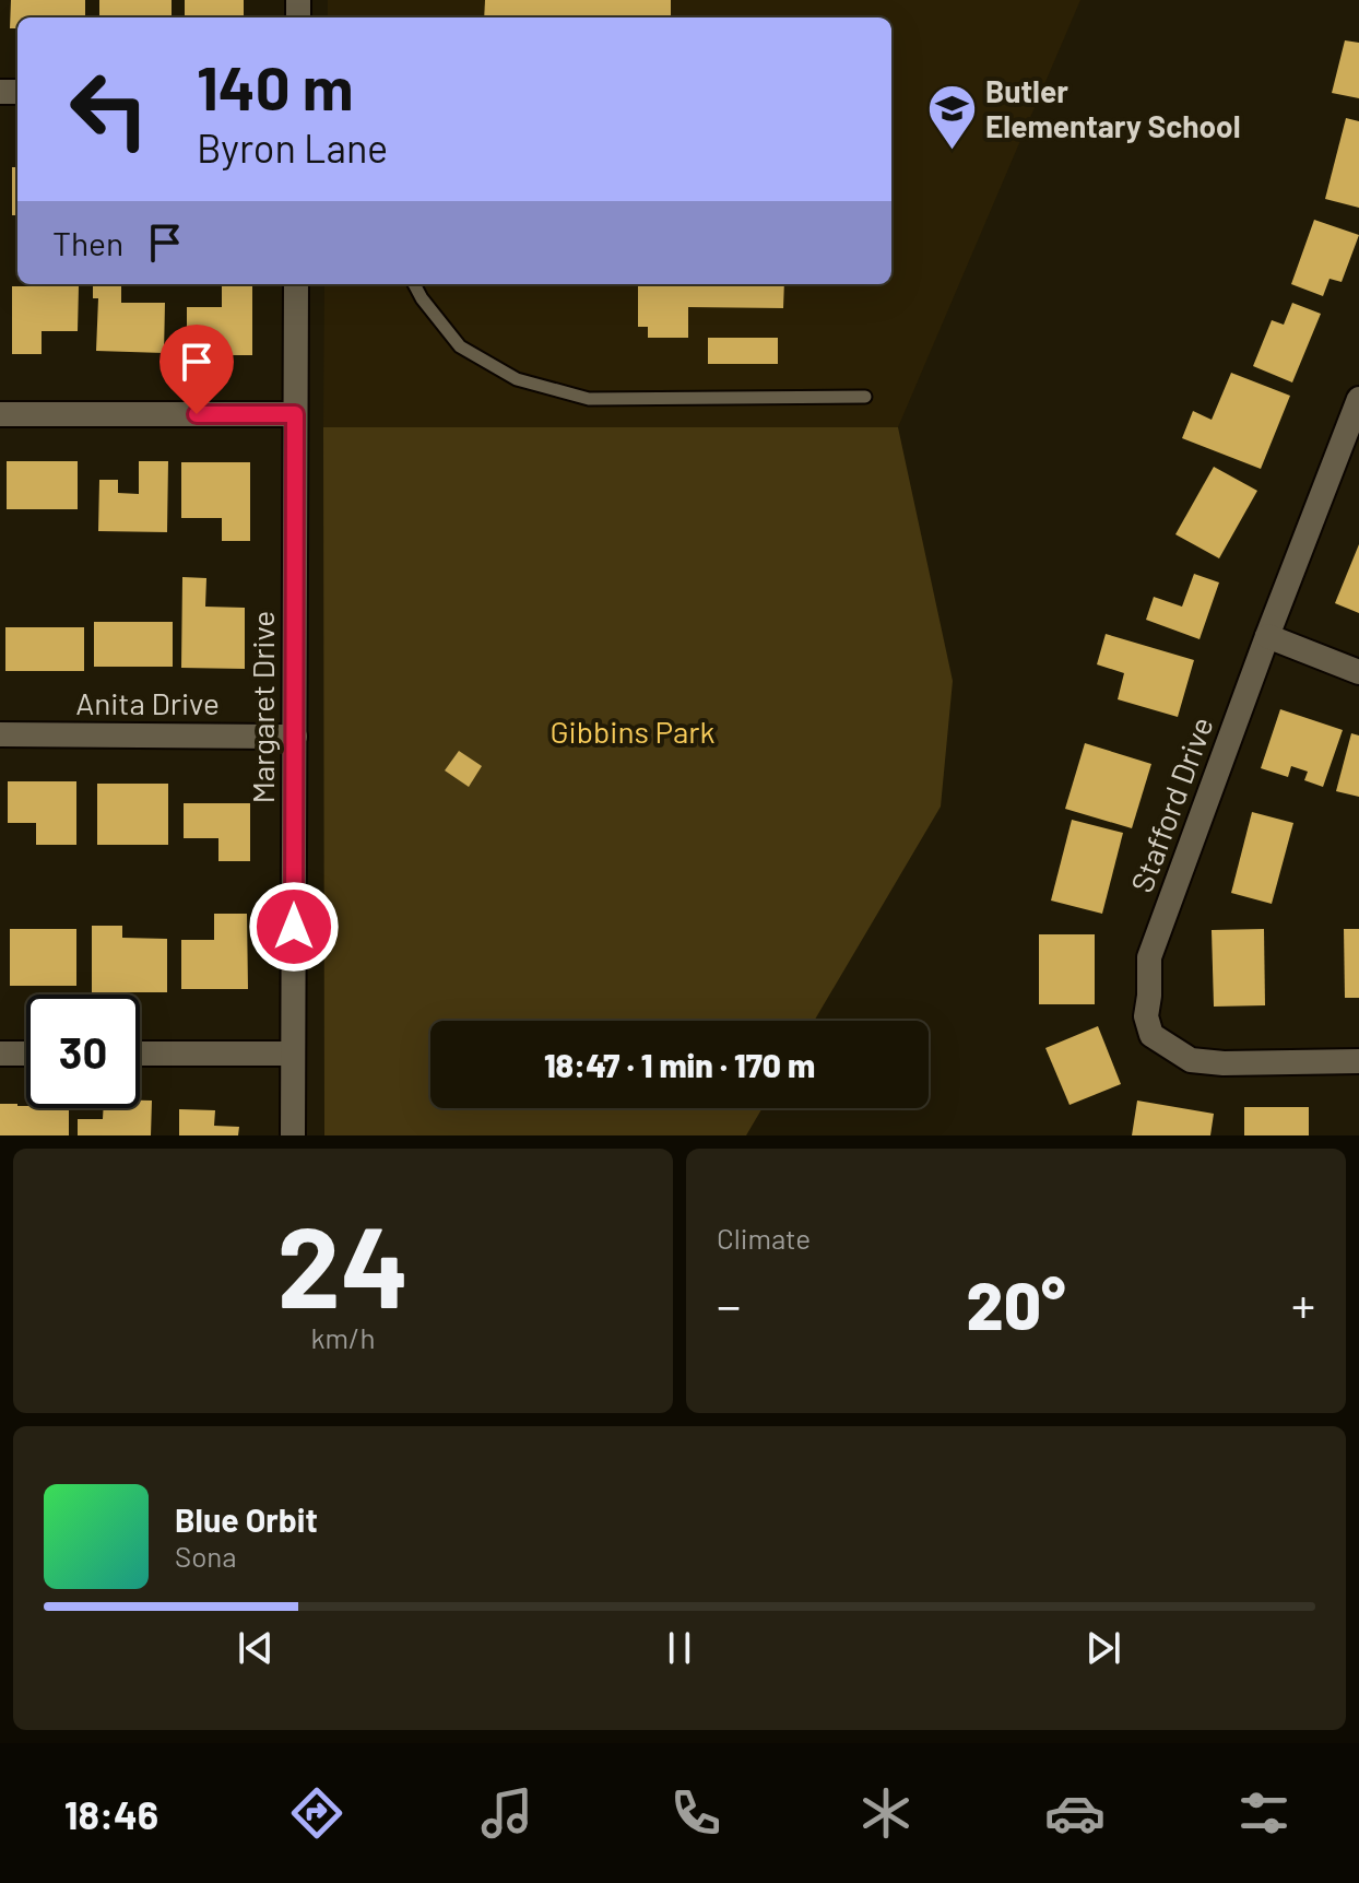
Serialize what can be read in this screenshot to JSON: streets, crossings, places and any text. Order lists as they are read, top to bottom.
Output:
{
  "streets": {
    "street": ["Anita Drive", "Margaret Drive", "Stafford Drive"]
  },
  "crossings": [
    ["Anita Drive", "Margaret Drive"]
  ],
  "parks": ["Gibbins Park"],
  "places": {
    "school or university": ["Butler Elementary School"]
  },
  "page": {
    "turn": ["140 m", "Byron Lane"],
    "then": "Then",
    "limit": "30",
    "trip": "18:47 · 1 min · 170 m",
    "tile": [
      ["24", "km/h"],
      "Climate"
    ],
    "heat": ["−", "20°", "+"],
    "song": ["Blue Orbit", "Sona"],
    "tabs": "18:46"
  }
}
